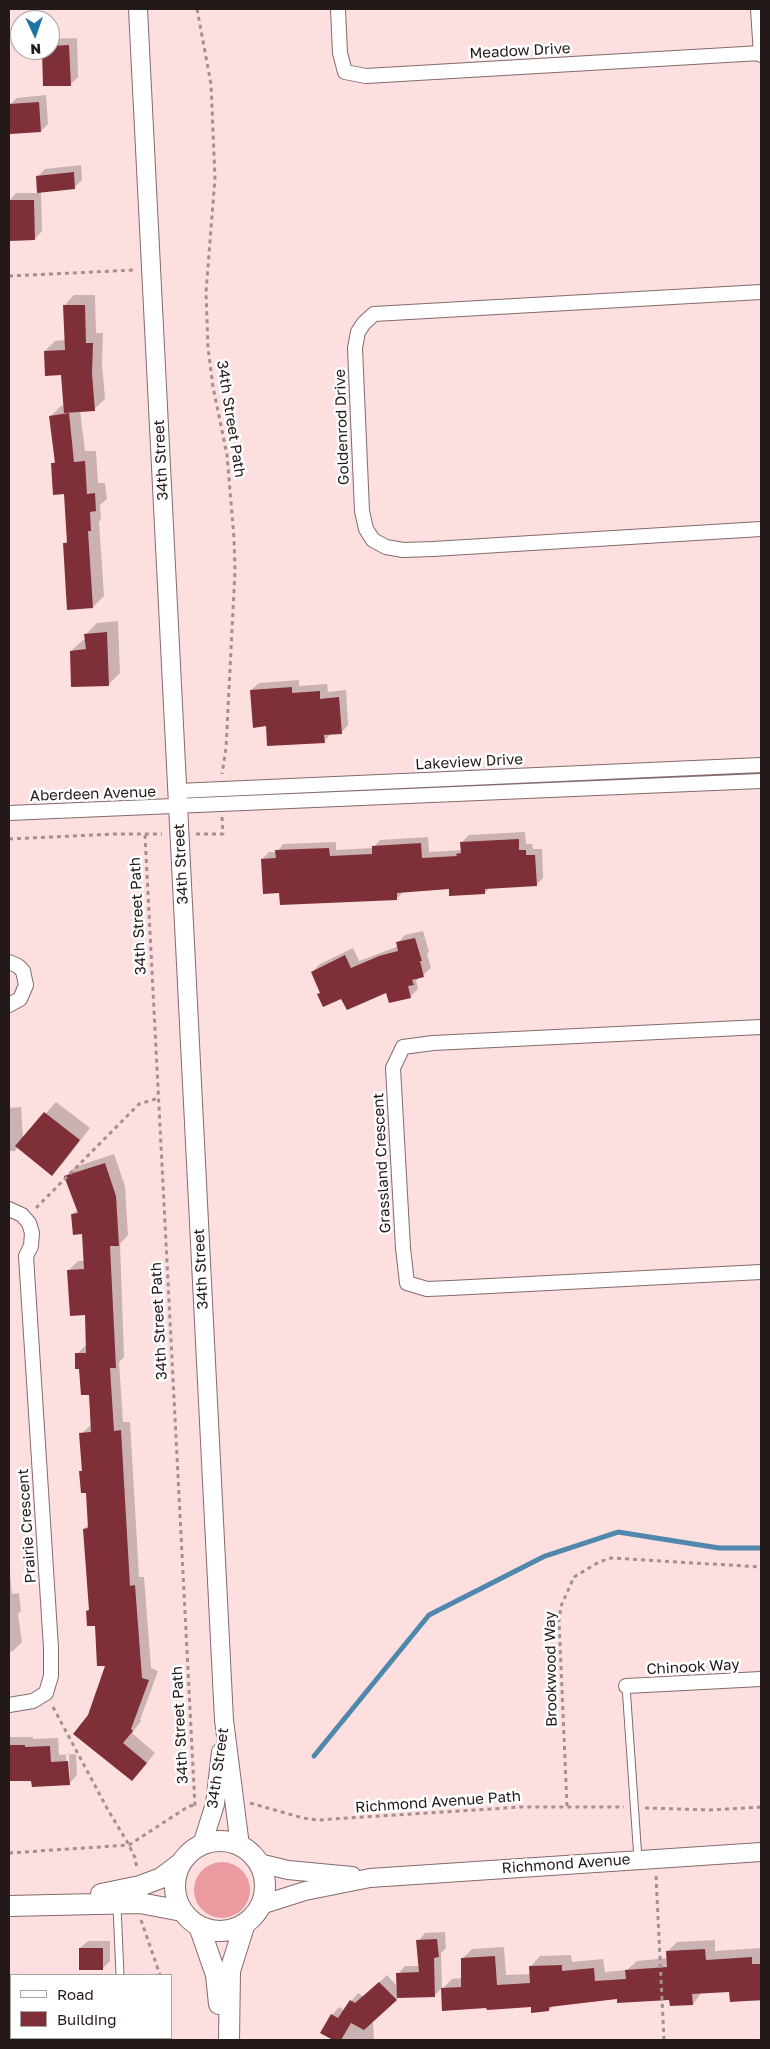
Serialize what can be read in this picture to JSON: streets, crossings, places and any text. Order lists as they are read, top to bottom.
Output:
{
  "streets": {
    "street": [
      "Meadow Drive",
      "Goldenrod Drive",
      "34th Street",
      "Lakeview Drive",
      "Aberdeen Avenue",
      "Grassland Crescent",
      "Prairie Crescent",
      "Chinook Way",
      "Richmond Avenue"
    ],
    "path": ["34th Street Path", "Brookwood Way", "Richmond Avenue Path"]
  },
  "crossings": [
    ["34th Street Path", "Lakeview Drive"],
    ["34th Street", "Lakeview Drive"],
    ["34th Street", "Aberdeen Avenue"],
    ["34th Street", "Richmond Avenue Path"],
    ["34th Street", "Richmond Avenue"],
    ["Lakeview Drive", "Aberdeen Avenue"],
    ["Brookwood Way", "Richmond Avenue Path"]
  ],
  "legend": ["Road", "Building"],
  "north": "bottom"
}
